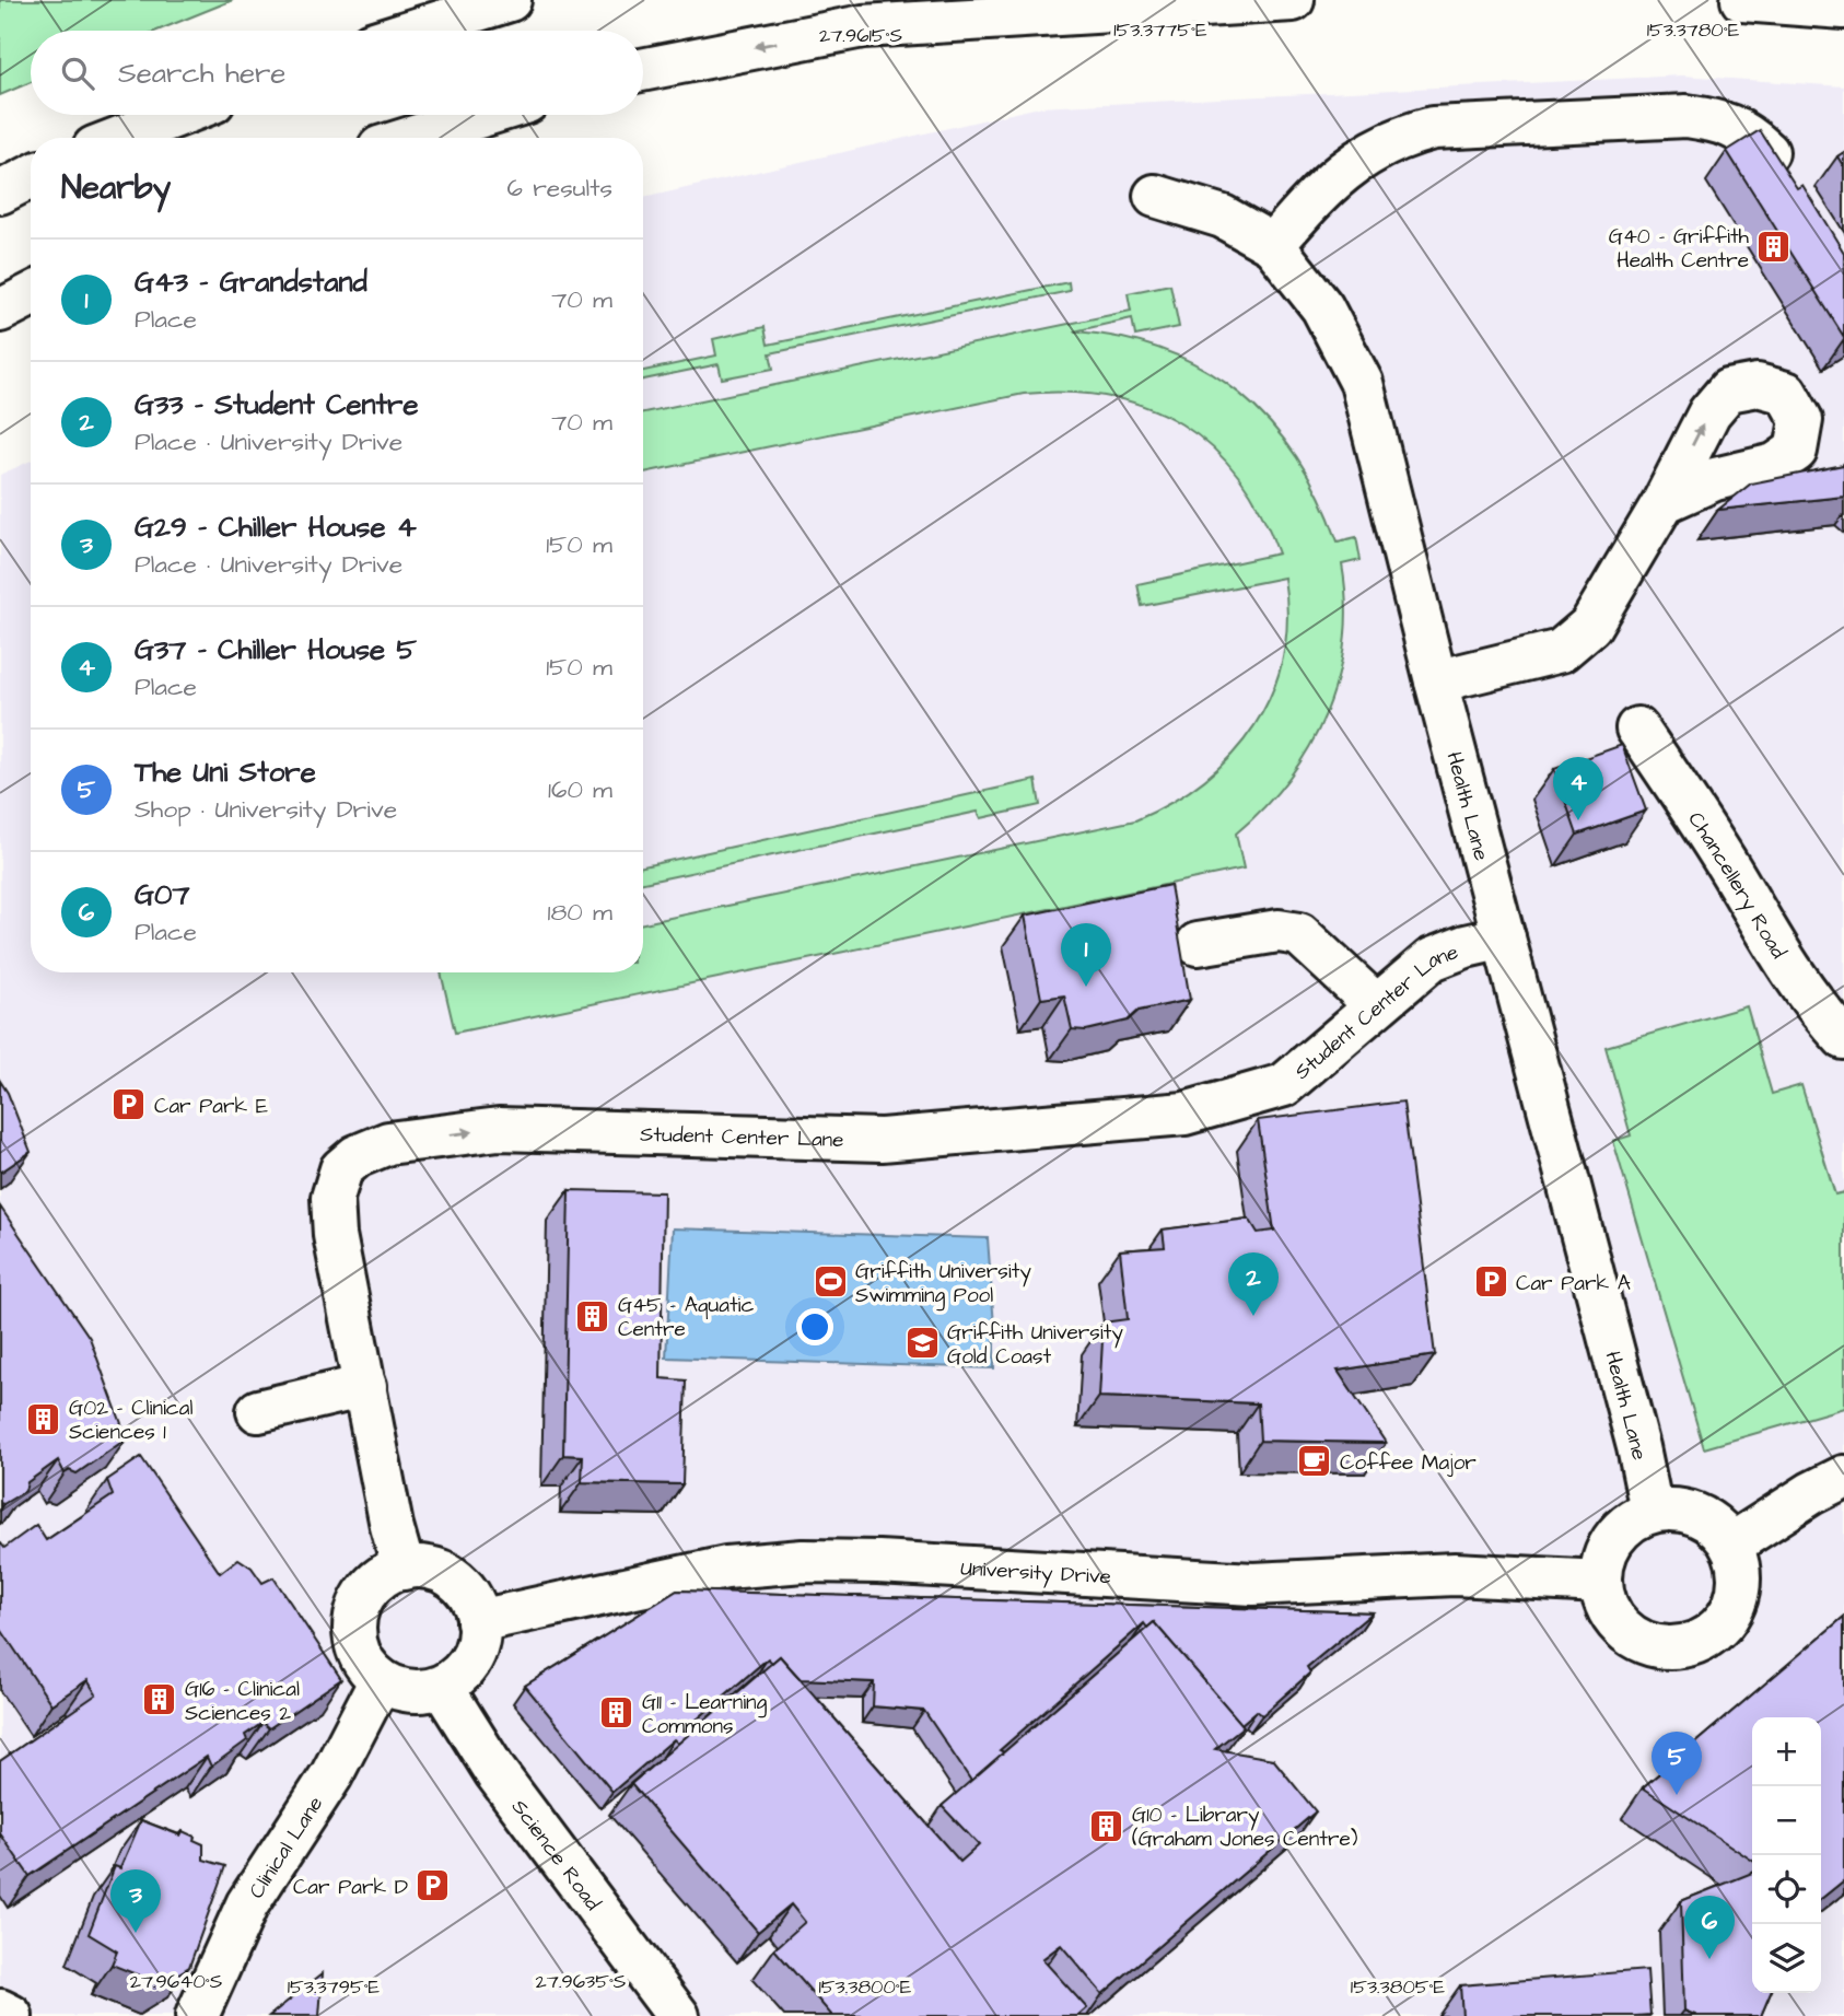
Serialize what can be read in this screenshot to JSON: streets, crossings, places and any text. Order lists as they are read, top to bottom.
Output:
{
  "streets": {
    "street": [
      "Health Lane",
      "Chancellery Road",
      "Student Center Lane",
      "University Drive",
      "Clinical Lane",
      "Science Road"
    ]
  },
  "crossings": [
    ["Health Lane", "Student Center Lane"],
    ["Health Lane", "University Drive"],
    ["Student Center Lane", "University Drive"],
    ["Student Center Lane", "Clinical Lane"],
    ["Student Center Lane", "Science Road"],
    ["University Drive", "Clinical Lane"],
    ["University Drive", "Science Road"],
    ["Clinical Lane", "Science Road"]
  ],
  "one_way": ["Student Center Lane"],
  "places": {
    "building": [
      "G40 - Griffith Health Centre",
      "G45 - Aquatic Centre",
      "G02 - Clinical Sciences 1",
      "G16 - Clinical Sciences 2",
      "G11 - Learning Commons",
      "G10 - Library (Graham Jones Centre)"
    ],
    "parking": ["Car Park E", "Car Park A", "Car Park D"],
    "sports": ["Griffith University Swimming Pool"],
    "school or university": ["Griffith University Gold Coast"],
    "cafe": ["Coffee Major"]
  },
  "page": {
    "search": "Search here",
    "heading": ["Nearby", "6 results"],
    "list": [
      {
        "mark": "1",
        "name": "G43 - Grandstand",
        "note": "Place",
        "value": "70 m"
      },
      {
        "mark": "2",
        "name": "G33 - Student Centre",
        "note": "Place · University Drive",
        "value": "70 m"
      },
      {
        "mark": "3",
        "name": "G29 - Chiller House 4",
        "note": "Place · University Drive",
        "value": "150 m"
      },
      {
        "mark": "4",
        "name": "G37 - Chiller House 5",
        "note": "Place",
        "value": "150 m"
      },
      {
        "mark": "5",
        "name": "The Uni Store",
        "note": "Shop · University Drive",
        "value": "160 m"
      },
      {
        "mark": "6",
        "name": "G07",
        "note": "Place",
        "value": "180 m"
      }
    ],
    "pins": [
      "4",
      "1",
      "2",
      "5",
      "3",
      "6"
    ],
    "map_buttons": ["+", "−"]
  },
  "coordinates": [
    "153.3775°E",
    "153.3780°E",
    "27.9615°S",
    "27.9640°S",
    "27.9635°S",
    "153.3795°E",
    "153.3800°E",
    "153.3805°E"
  ]
}
